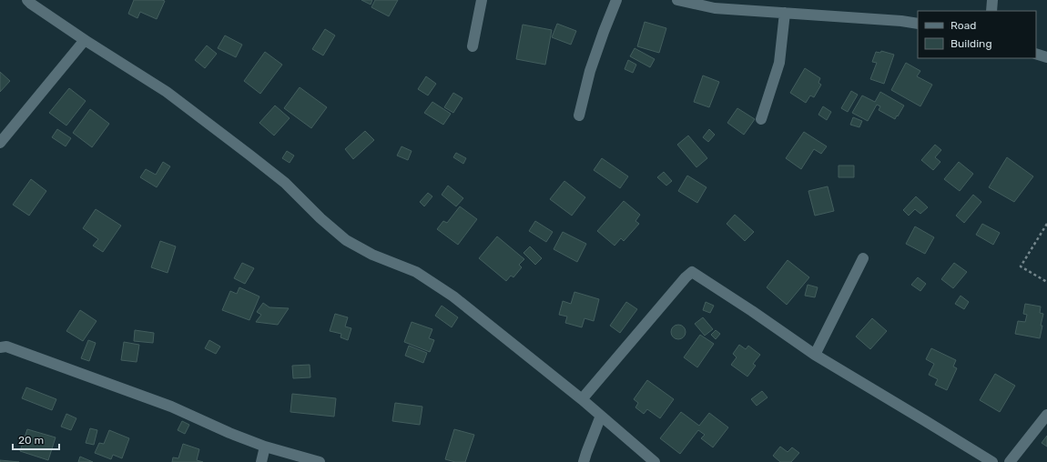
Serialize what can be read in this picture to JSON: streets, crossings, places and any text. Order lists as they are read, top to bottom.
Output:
{
  "legend": ["Road", "Building"],
  "scale_bar": "20 m"
}
